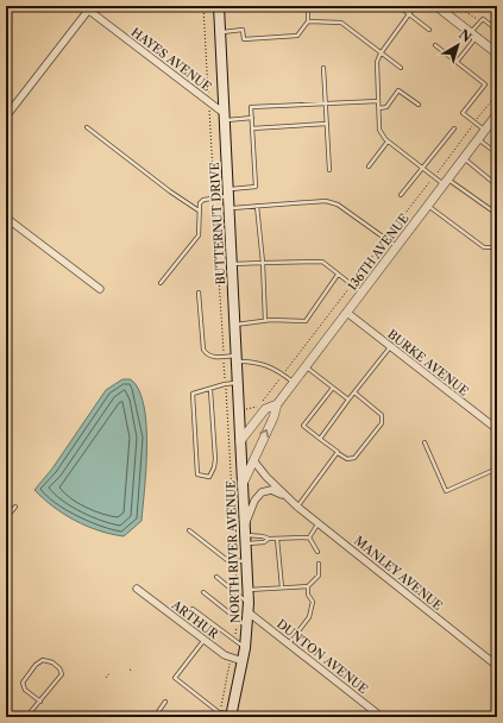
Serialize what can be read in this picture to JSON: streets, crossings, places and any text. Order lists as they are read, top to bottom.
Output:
{
  "streets": {
    "main road": ["BUTTERNUT DRIVE", "NORTH RIVER AVENUE"],
    "street": [
      "HAYES AVENUE",
      "136TH AVENUE",
      "BURKE AVENUE",
      "MANLEY AVENUE",
      "ARTHUR",
      "DUNTON AVENUE"
    ]
  },
  "crossings": [
    ["HAYES AVENUE", "BUTTERNUT DRIVE"],
    ["BUTTERNUT DRIVE", "136TH AVENUE"],
    ["BUTTERNUT DRIVE", "NORTH RIVER AVENUE"],
    ["136TH AVENUE", "BURKE AVENUE"],
    ["136TH AVENUE", "NORTH RIVER AVENUE"],
    ["136TH AVENUE", "MANLEY AVENUE"],
    ["NORTH RIVER AVENUE", "MANLEY AVENUE"],
    ["NORTH RIVER AVENUE", "ARTHUR"],
    ["NORTH RIVER AVENUE", "DUNTON AVENUE"]
  ],
  "north": "top right"
}
